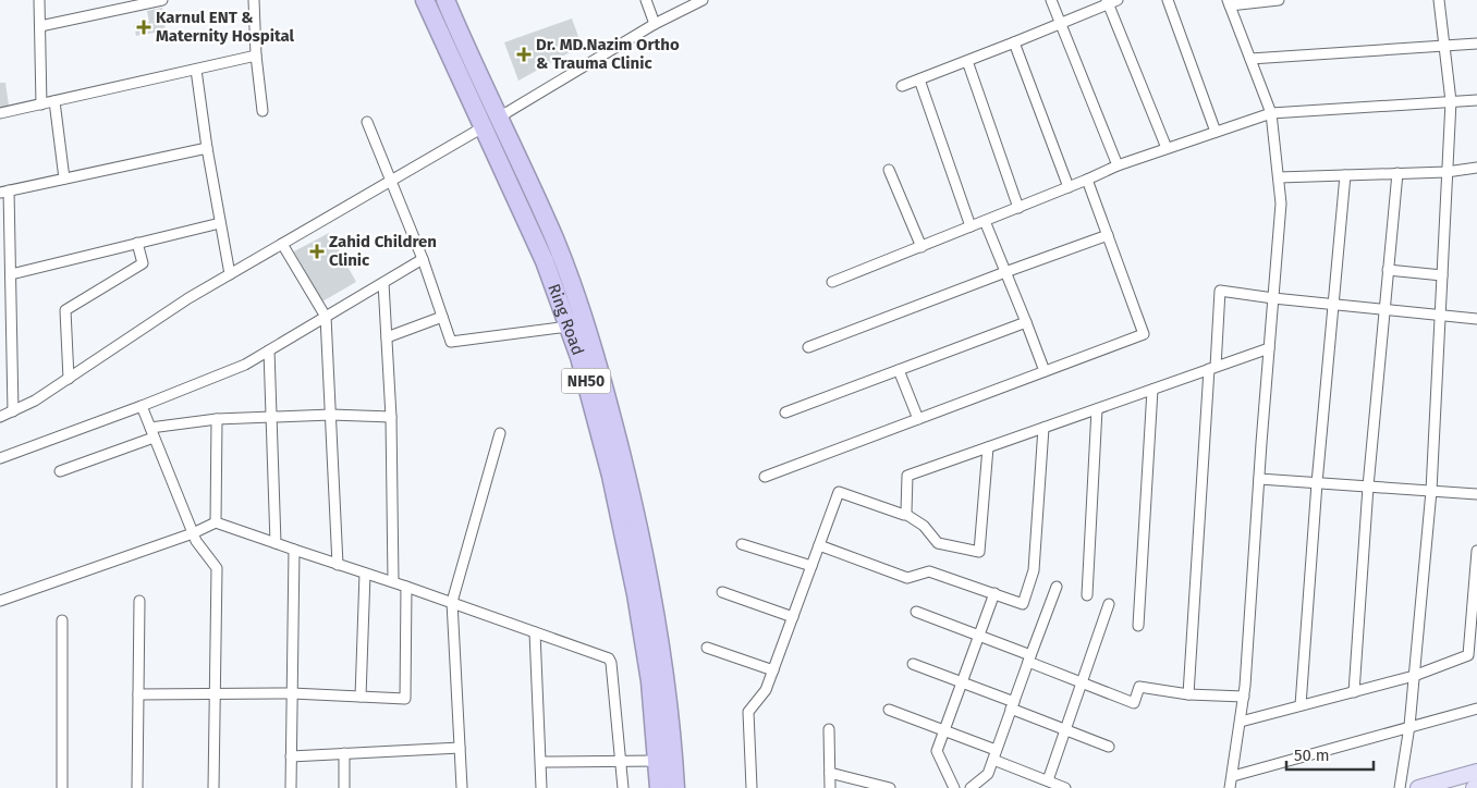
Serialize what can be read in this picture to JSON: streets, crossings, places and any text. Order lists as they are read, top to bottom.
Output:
{
  "streets": {
    "highway": ["Ring Road", "NH50"]
  },
  "places": {
    "health": ["Karnul ENT & Maternity Hospital", "Dr. MD.Nazim Ortho & Trauma Clinic", "Zahid Children Clinic"]
  },
  "scale_bar": "50 m"
}
